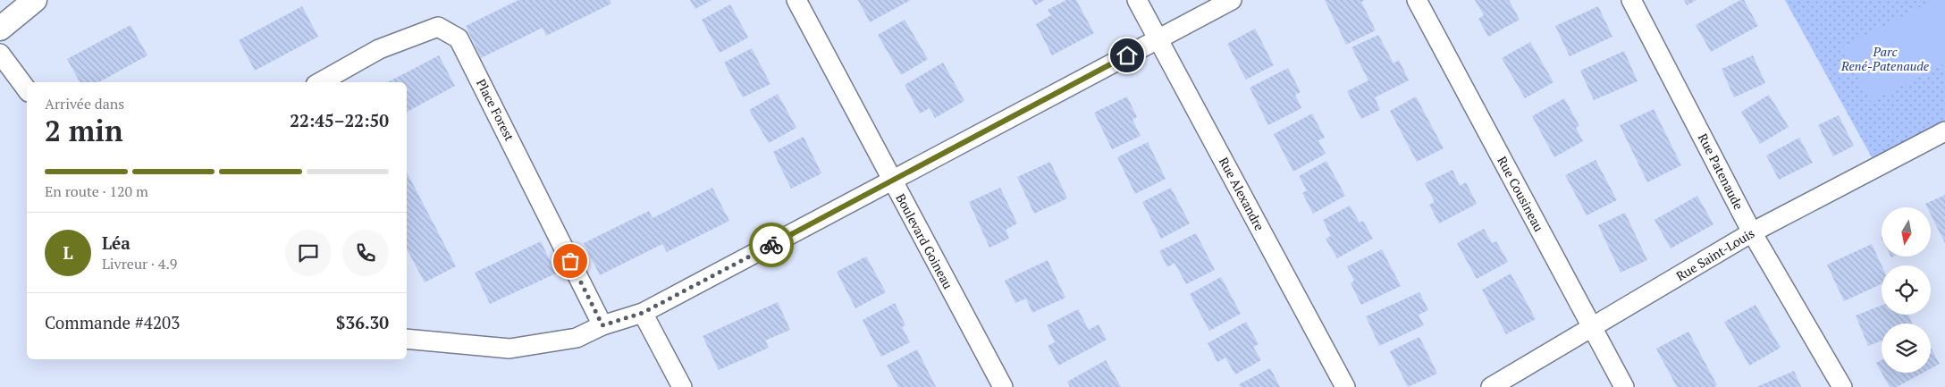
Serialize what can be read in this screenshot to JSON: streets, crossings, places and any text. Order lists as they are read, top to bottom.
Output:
{
  "streets": {
    "street": [
      "Place Forest",
      "Rue Patenaude",
      "Rue Alexandre",
      "Rue Cousineau",
      "Boulevard Goineau",
      "Rue Saint-Louis"
    ]
  },
  "crossings": [
    ["Rue Patenaude", "Rue Saint-Louis"],
    ["Rue Cousineau", "Rue Saint-Louis"]
  ],
  "parks": ["Parc René-Patenaude"],
  "north": "bottom",
  "page": {
    "heading": ["2 min", "Arrivée dans", "22:45–22:50"],
    "panel": [
      "Léa",
      "Livreur · 4.9",
      "Commande #4203",
      "$36.30"
    ],
    "bar": "En route · 120 m",
    "round": "L"
  }
}
